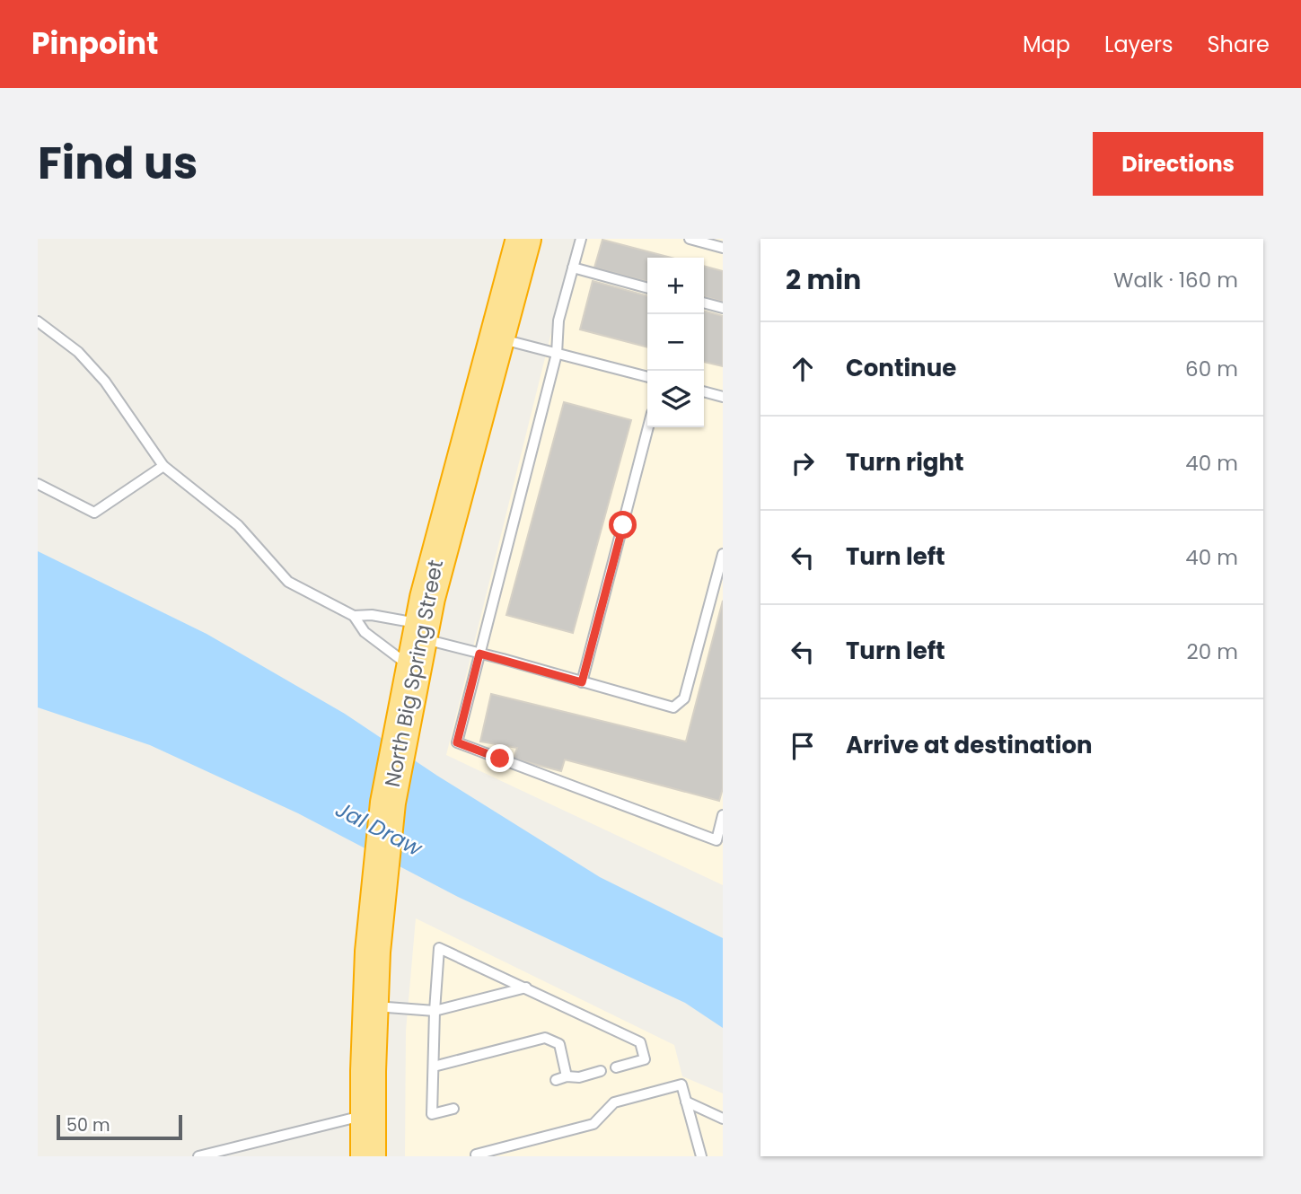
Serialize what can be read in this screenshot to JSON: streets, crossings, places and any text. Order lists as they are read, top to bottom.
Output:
{
  "streets": {
    "highway": ["North Big Spring Street"]
  },
  "water": ["Jal Draw"],
  "scale_bar": "50 m",
  "page": {
    "header": "Pinpoint",
    "nav": ["Map", "Layers", "Share"],
    "title": "Find us",
    "buttons": "Directions",
    "heading": ["2 min", "Walk · 160 m"],
    "map_buttons": ["+", "−"],
    "list": [
      ["Continue", "60 m"],
      ["Turn right", "40 m"],
      ["Turn left", "40 m"],
      ["Turn left", "20 m"],
      "Arrive at destination"
    ],
    "scale": "50 m"
  }
}
